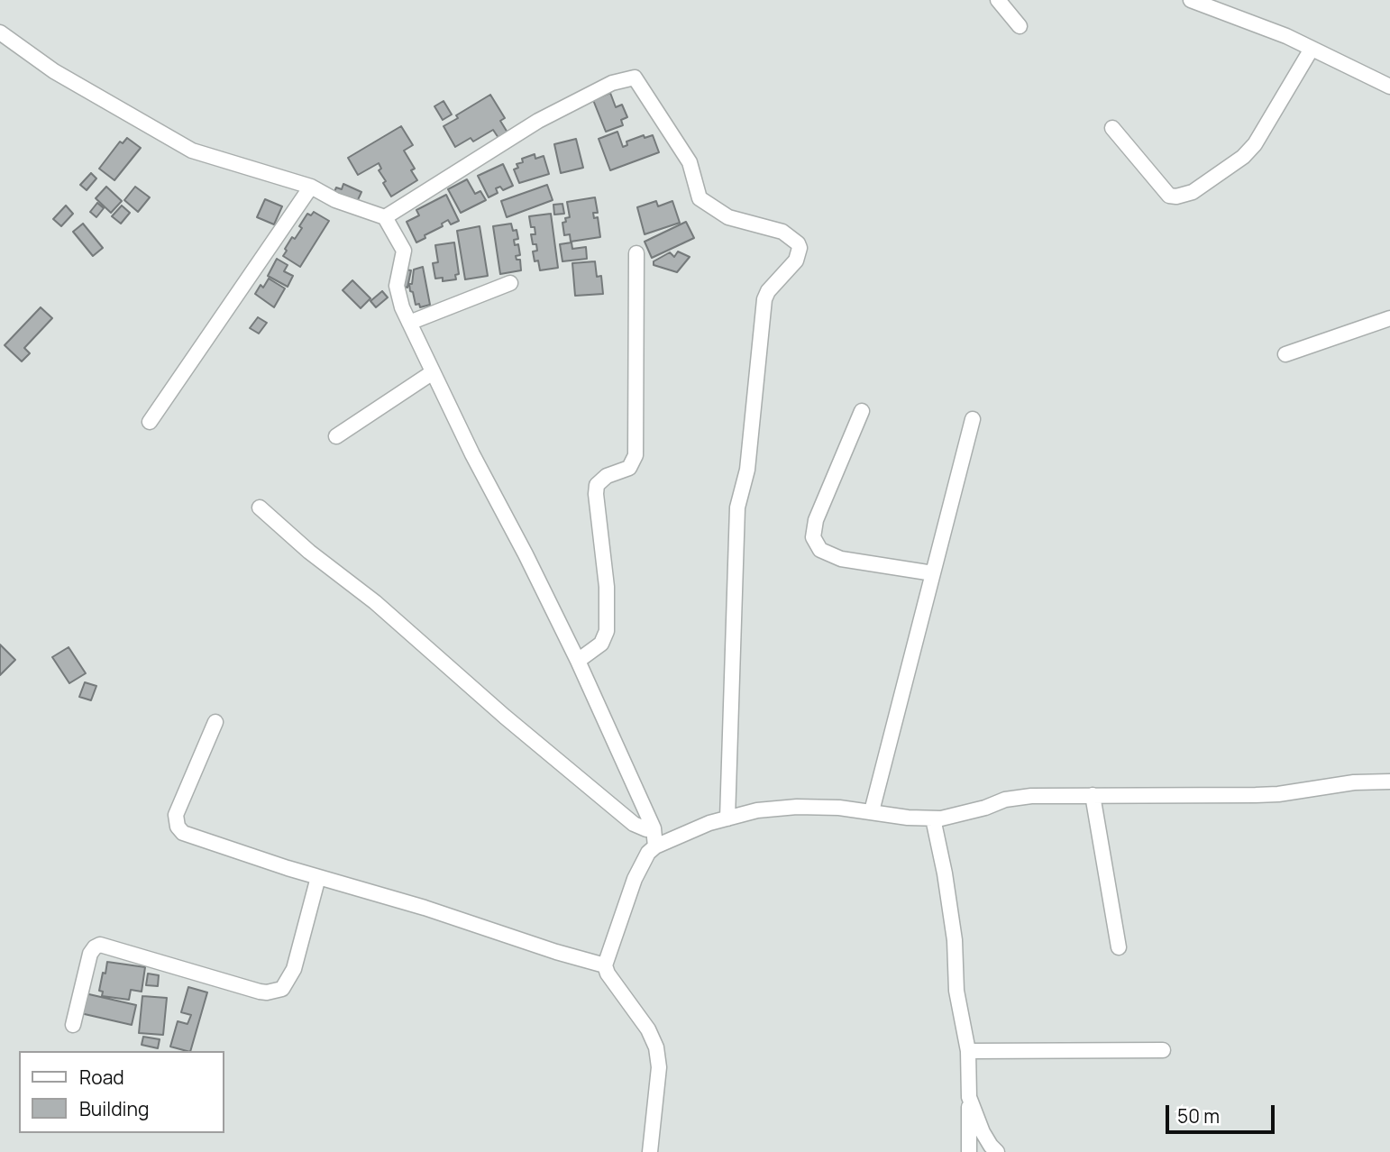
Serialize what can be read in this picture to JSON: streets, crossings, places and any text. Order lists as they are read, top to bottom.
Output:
{
  "legend": ["Road", "Building"],
  "scale_bar": "50 m"
}
